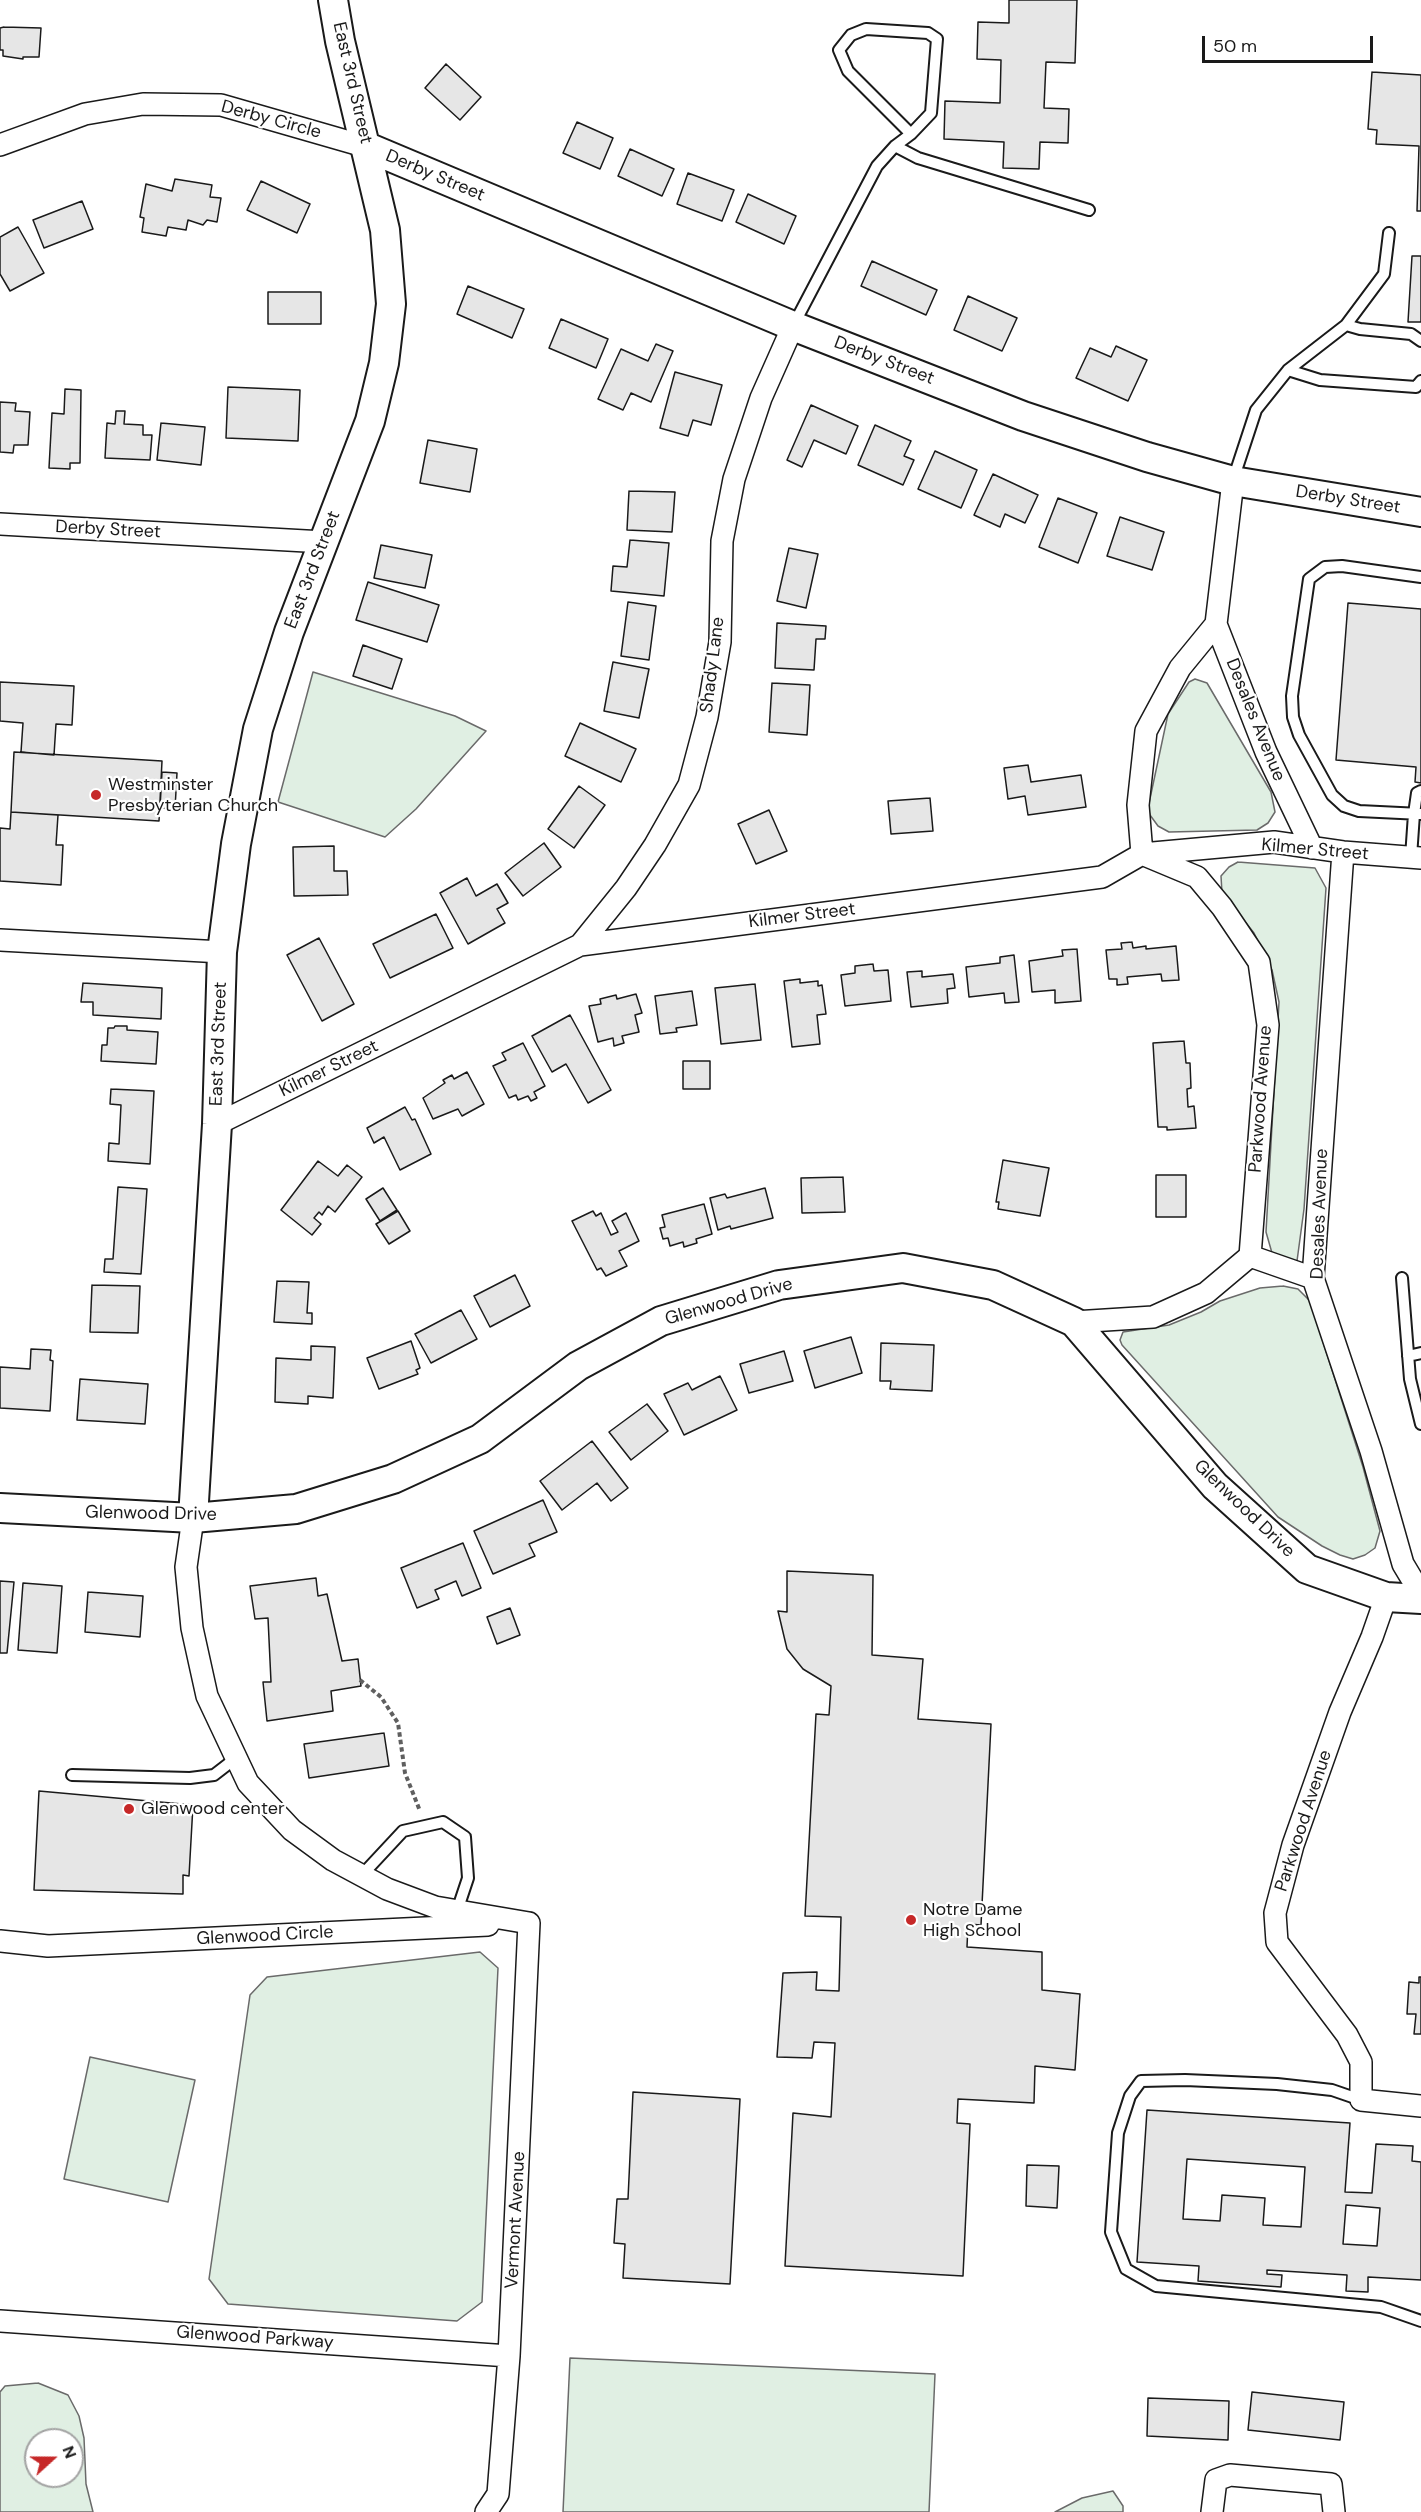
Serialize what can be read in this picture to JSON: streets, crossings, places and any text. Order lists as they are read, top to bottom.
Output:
{
  "streets": {
    "street": [
      "East 3rd Street",
      "Derby Circle",
      "Derby Street",
      "Shady Lane",
      "Desales Avenue",
      "Kilmer Street",
      "Parkwood Avenue",
      "Glenwood Drive",
      "Glenwood Circle",
      "Vermont Avenue",
      "Glenwood Parkway"
    ]
  },
  "crossings": [
    ["East 3rd Street", "Derby Circle"],
    ["East 3rd Street", "Derby Street"],
    ["East 3rd Street", "Kilmer Street"],
    ["East 3rd Street", "Glenwood Drive"],
    ["East 3rd Street", "Glenwood Circle"],
    ["East 3rd Street", "Vermont Avenue"],
    ["Derby Circle", "Derby Street"],
    ["Derby Street", "Shady Lane"],
    ["Shady Lane", "Kilmer Street"],
    ["Desales Avenue", "Kilmer Street"],
    ["Kilmer Street", "Parkwood Avenue"],
    ["Parkwood Avenue", "Glenwood Drive"],
    ["Glenwood Circle", "Vermont Avenue"],
    ["Vermont Avenue", "Glenwood Parkway"]
  ],
  "places": ["Westminster Presbyterian Church", "Glenwood center", "Notre Dame High School"],
  "scale_bar": "50 m",
  "north": "right"
}
